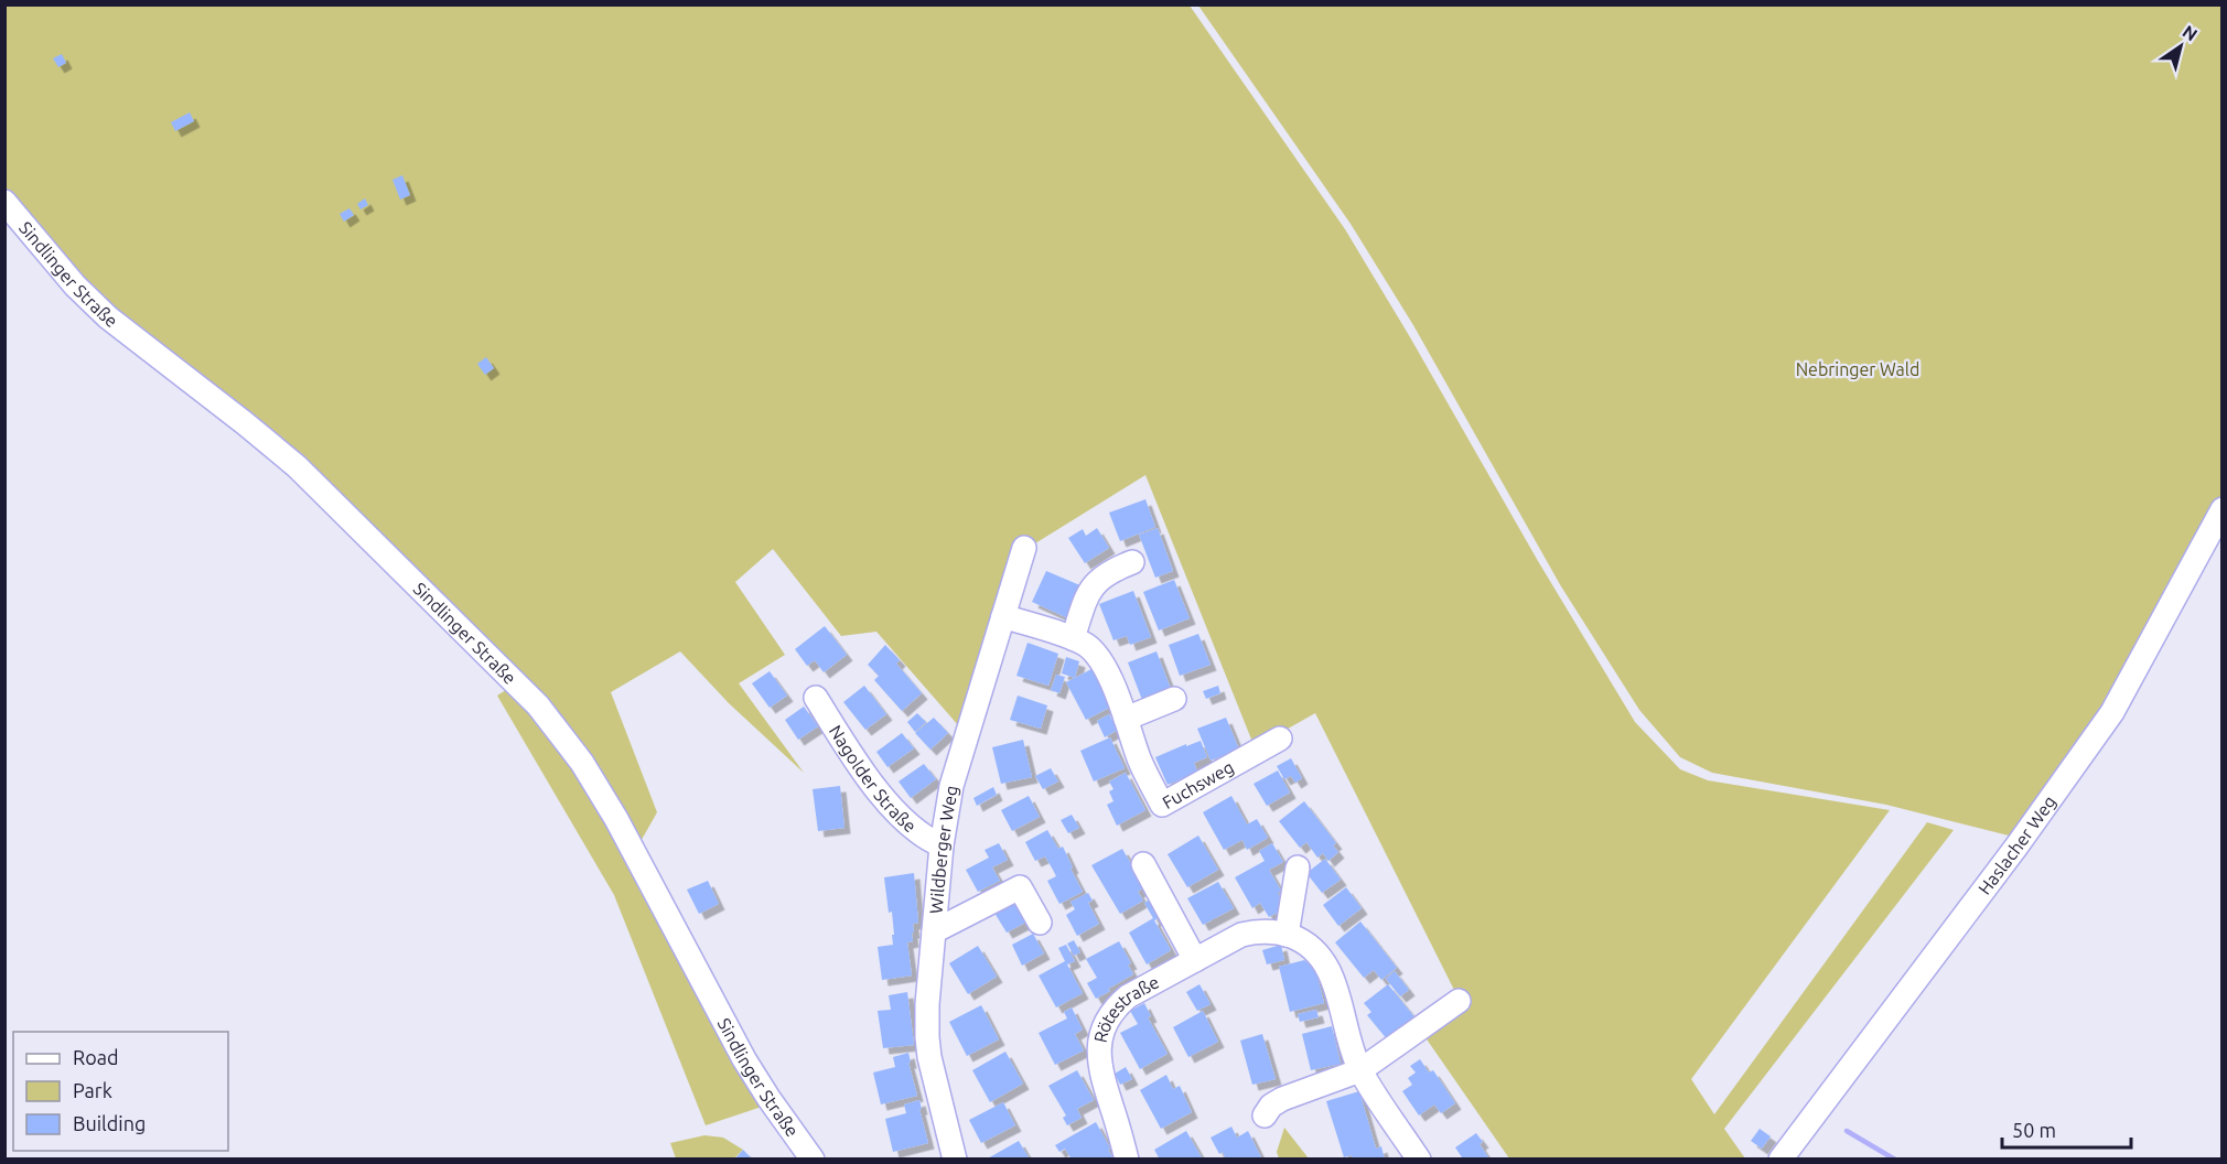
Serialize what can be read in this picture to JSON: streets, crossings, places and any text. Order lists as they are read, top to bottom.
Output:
{
  "streets": {
    "street": [
      "Sindlinger Straße",
      "Nagolder Straße",
      "Fuchsweg",
      "Haslacher Weg",
      "Wildberger Weg",
      "Rötestraße"
    ]
  },
  "crossings": [
    ["Nagolder Straße", "Wildberger Weg"],
    ["Fuchsweg", "Wildberger Weg"]
  ],
  "parks": ["Nebringer Wald"],
  "legend": ["Road", "Park", "Building"],
  "scale_bar": "50 m",
  "north": "top right"
}
